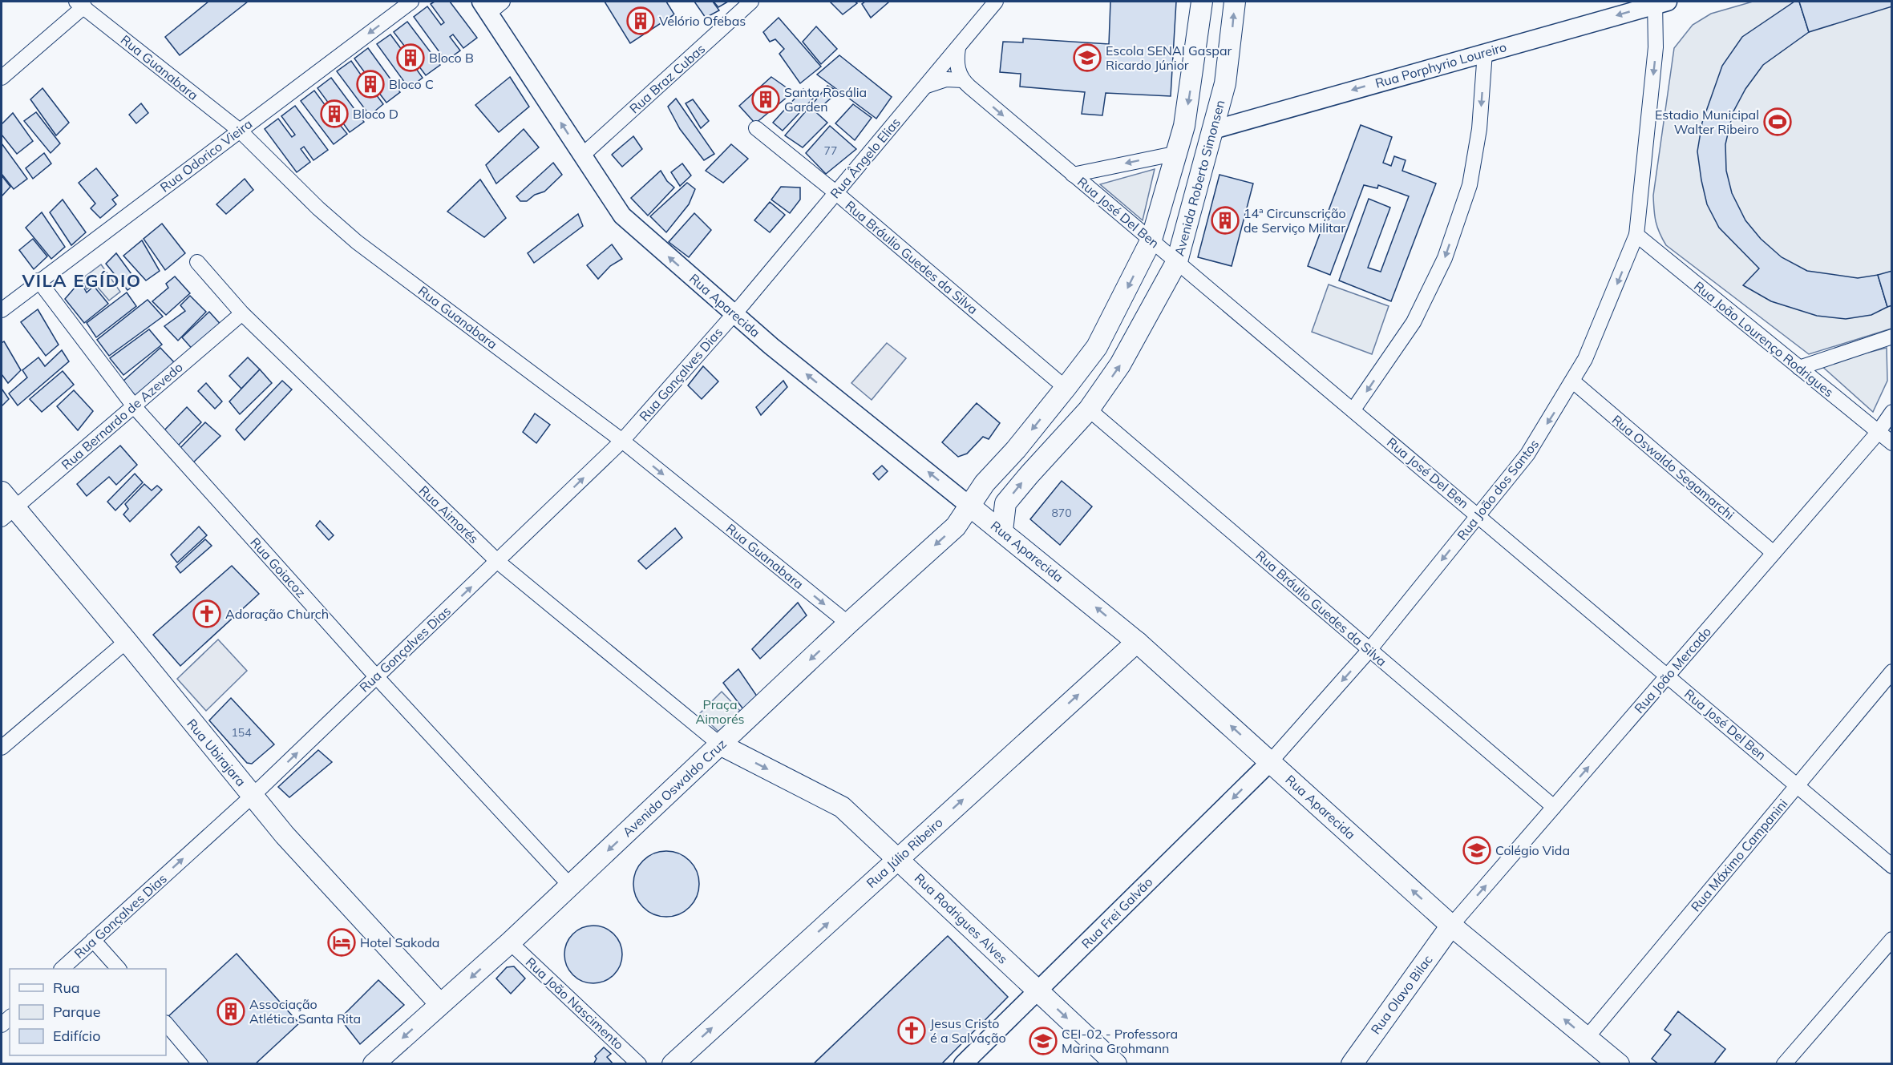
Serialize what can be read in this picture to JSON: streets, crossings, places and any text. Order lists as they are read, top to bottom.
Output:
{
  "streets": {
    "main road": [
      "Avenida Roberto Simonsen",
      "Rua Aparecida",
      "Rua Ubirajara",
      "Avenida Oswaldo Cruz",
      "Rua Júlio Ribeiro",
      "Rua Rodrigues Alves",
      "Rua Olavo Bilac"
    ],
    "street": [
      "Rua Porphyrio Loureiro",
      "Rua Guanabara",
      "Rua Braz Cubas",
      "Rua Odorico Vieira",
      "Rua Ângelo Elias",
      "Rua José Del Ben",
      "Rua Bráulio Guedes da Silva",
      "Rua João Lourenço Rodrigues",
      "Rua Gonçalves Dias",
      "Rua Bernardo de Azevedo",
      "Rua Oswaldo Segamarchi",
      "Rua João dos Santos",
      "Rua Aimorés",
      "Rua Goiacoz",
      "Rua João Mercado",
      "Rua Máximo Campanini",
      "Rua Frei Galvão",
      "Rua João Nascimento"
    ]
  },
  "crossings": [
    ["Rua Porphyrio Loureiro", "Avenida Roberto Simonsen"],
    ["Rua Porphyrio Loureiro", "Rua João dos Santos"],
    ["Rua Guanabara", "Rua Odorico Vieira"],
    ["Rua Guanabara", "Rua Gonçalves Dias"],
    ["Rua Guanabara", "Avenida Oswaldo Cruz"],
    ["Rua Braz Cubas", "Rua Aparecida"],
    ["Rua Odorico Vieira", "Rua Goiacoz"],
    ["Rua Ângelo Elias", "Rua Bráulio Guedes da Silva"],
    ["Rua Ângelo Elias", "Rua Aparecida"],
    ["Rua Ângelo Elias", "Rua Gonçalves Dias"],
    ["Avenida Roberto Simonsen", "Rua José Del Ben"],
    ["Avenida Roberto Simonsen", "Rua Bráulio Guedes da Silva"],
    ["Avenida Roberto Simonsen", "Rua Aparecida"],
    ["Avenida Roberto Simonsen", "Avenida Oswaldo Cruz"],
    ["Rua José Del Ben", "Rua João dos Santos"],
    ["Rua José Del Ben", "Rua João Mercado"],
    ["Rua José Del Ben", "Rua Máximo Campanini"],
    ["Rua Bráulio Guedes da Silva", "Rua João dos Santos"],
    ["Rua Bráulio Guedes da Silva", "Rua João Mercado"],
    ["Rua Aparecida", "Rua Gonçalves Dias"],
    ["Rua Aparecida", "Rua João dos Santos"],
    ["Rua Aparecida", "Rua João Mercado"],
    ["Rua Aparecida", "Avenida Oswaldo Cruz"],
    ["Rua Aparecida", "Rua Júlio Ribeiro"],
    ["Rua Aparecida", "Rua Máximo Campanini"],
    ["Rua Aparecida", "Rua Frei Galvão"],
    ["Rua Aparecida", "Rua Olavo Bilac"],
    ["Rua João Lourenço Rodrigues", "Rua João dos Santos"],
    ["Rua João Lourenço Rodrigues", "Rua João Mercado"],
    ["Rua Gonçalves Dias", "Rua Aimorés"],
    ["Rua Gonçalves Dias", "Rua Goiacoz"],
    ["Rua Gonçalves Dias", "Rua Ubirajara"],
    ["Rua Bernardo de Azevedo", "Rua Aimorés"],
    ["Rua Bernardo de Azevedo", "Rua Goiacoz"],
    ["Rua Bernardo de Azevedo", "Rua Ubirajara"],
    ["Rua Oswaldo Segamarchi", "Rua João dos Santos"],
    ["Rua Oswaldo Segamarchi", "Rua João Mercado"],
    ["Rua João dos Santos", "Rua Frei Galvão"],
    ["Rua Aimorés", "Avenida Oswaldo Cruz"],
    ["Rua Aimorés", "Rua Rodrigues Alves"],
    ["Rua Goiacoz", "Avenida Oswaldo Cruz"],
    ["Rua João Mercado", "Rua Olavo Bilac"],
    ["Rua Ubirajara", "Avenida Oswaldo Cruz"],
    ["Avenida Oswaldo Cruz", "Rua Rodrigues Alves"],
    ["Avenida Oswaldo Cruz", "Rua João Nascimento"],
    ["Rua Júlio Ribeiro", "Rua Rodrigues Alves"],
    ["Rua Frei Galvão", "Rua Rodrigues Alves"]
  ],
  "one_way": [
    "Rua Porphyrio Loureiro",
    "Rua Odorico Vieira",
    "Rua Aparecida",
    "Rua Gonçalves Dias",
    "Rua João dos Santos",
    "Rua João Mercado",
    "Avenida Oswaldo Cruz",
    "Rua Júlio Ribeiro",
    "Rua Frei Galvão",
    "Rua Rodrigues Alves"
  ],
  "districts": ["VILA EGÍDIO"],
  "parks": ["Praça Aimorés"],
  "places": {
    "building": [
      "Velório Ofebas",
      "Bloco B",
      "Bloco C",
      "Santa Rosália Garden",
      "Bloco D",
      "14ª Circunscrição de Serviço Militar",
      "Associação Atlética Santa Rita"
    ],
    "school or university": ["Escola SENAI Gaspar Ricardo Júnior", "Colégio Vida", "CEI-02 - Professora Marina Grohmann"],
    "sports": ["Estadio Municipal Walter Ribeiro"],
    "church": ["Adoração Church", "Jesus Cristo é a Salvação"],
    "hotel": ["Hotel Sakoda"]
  },
  "house_numbers": ["77", "870", "154"],
  "legend": ["Rua", "Parque", "Edifício"]
}
